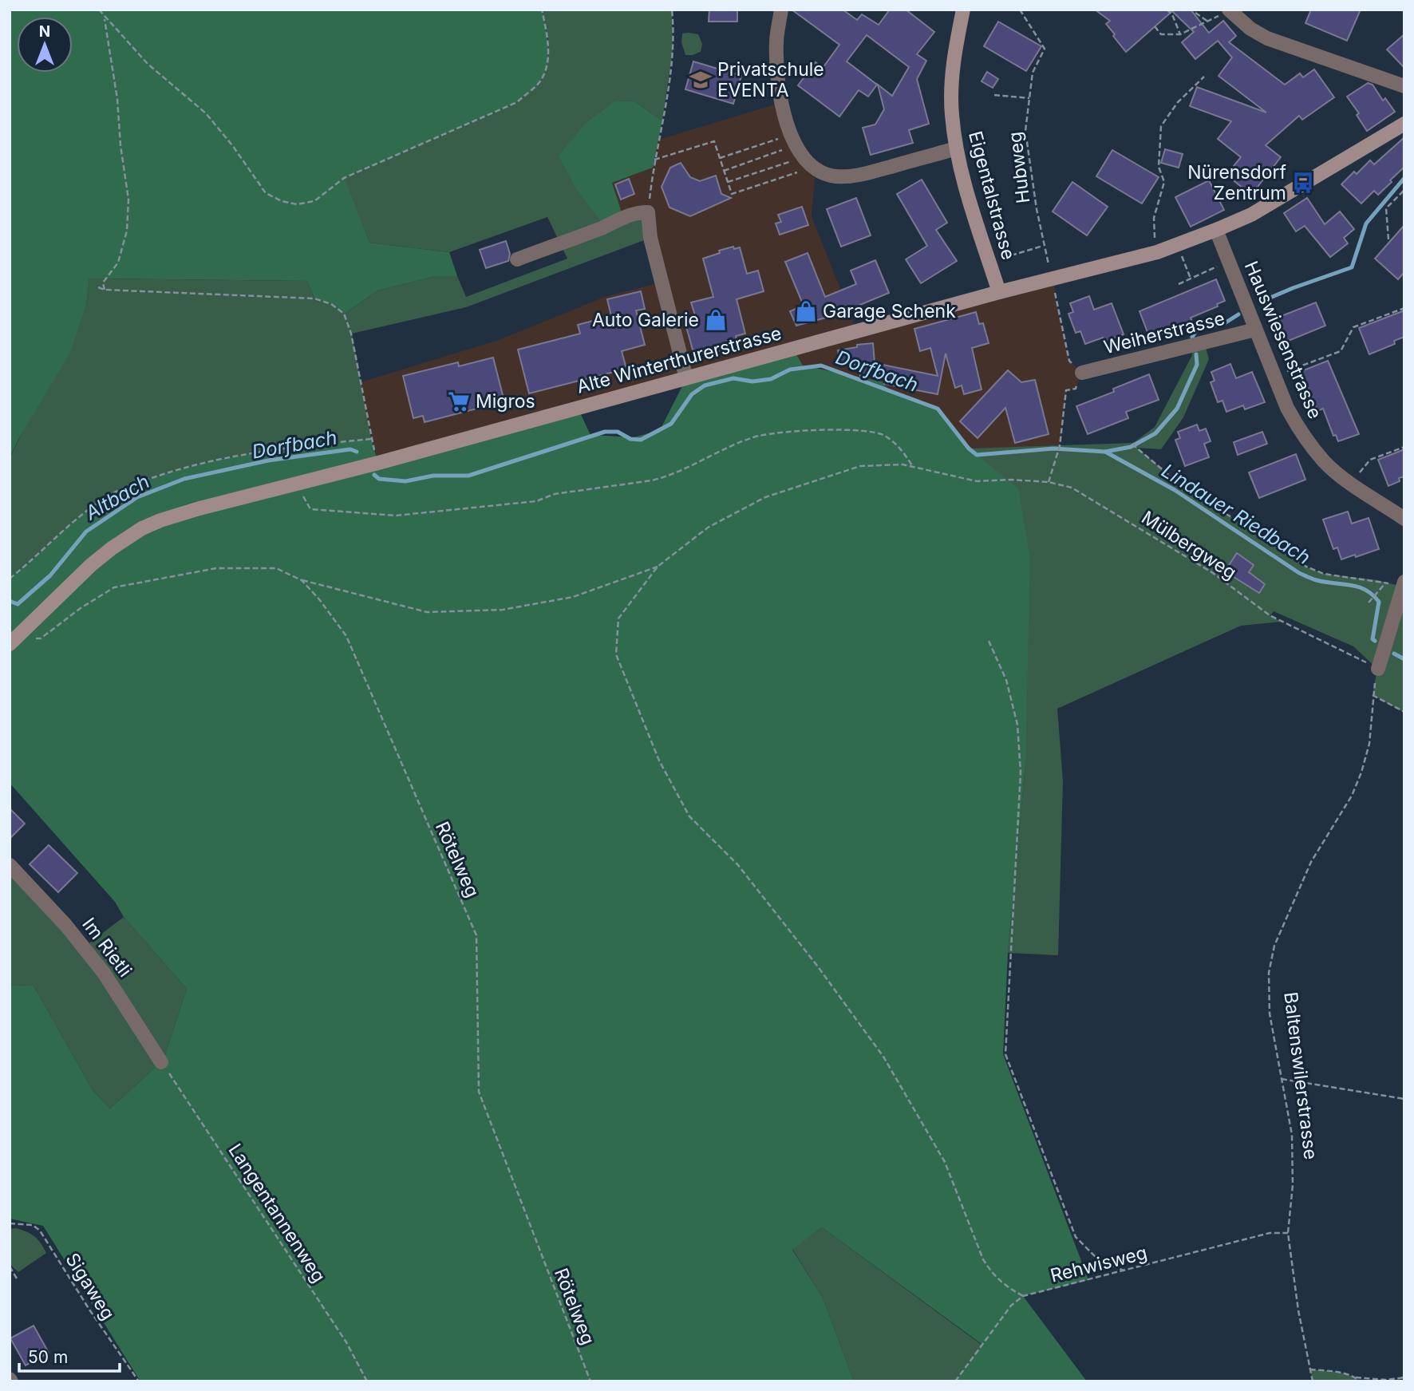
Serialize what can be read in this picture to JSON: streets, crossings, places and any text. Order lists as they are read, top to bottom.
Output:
{
  "streets": {
    "main road": ["Eigentalstrasse", "Alte Winterthurerstrasse"],
    "street": ["Weiherstrasse", "Hauswiesenstrasse", "Im Rietli"],
    "path": [
      "Hubweg",
      "Mülbergweg",
      "Rötelweg",
      "Baltenswilerstrasse",
      "Langentannenweg",
      "Rehwisweg",
      "Sigaweg"
    ]
  },
  "crossings": [
    ["Eigentalstrasse", "Alte Winterthurerstrasse"],
    ["Weiherstrasse", "Hauswiesenstrasse"],
    ["Hauswiesenstrasse", "Alte Winterthurerstrasse"],
    ["Alte Winterthurerstrasse", "Rötelweg"],
    ["Im Rietli", "Langentannenweg"],
    ["Baltenswilerstrasse", "Rehwisweg"]
  ],
  "water": ["Dorfbach", "Altbach", "Lindauer Riedbach"],
  "places": {
    "school or university": ["Privatschule EVENTA"],
    "bus stop": ["Nürensdorf Zentrum"],
    "shop": ["Garage Schenk", "Auto Galerie"],
    "supermarket": ["Migros"]
  },
  "scale_bar": "50 m",
  "north": "top"
}
